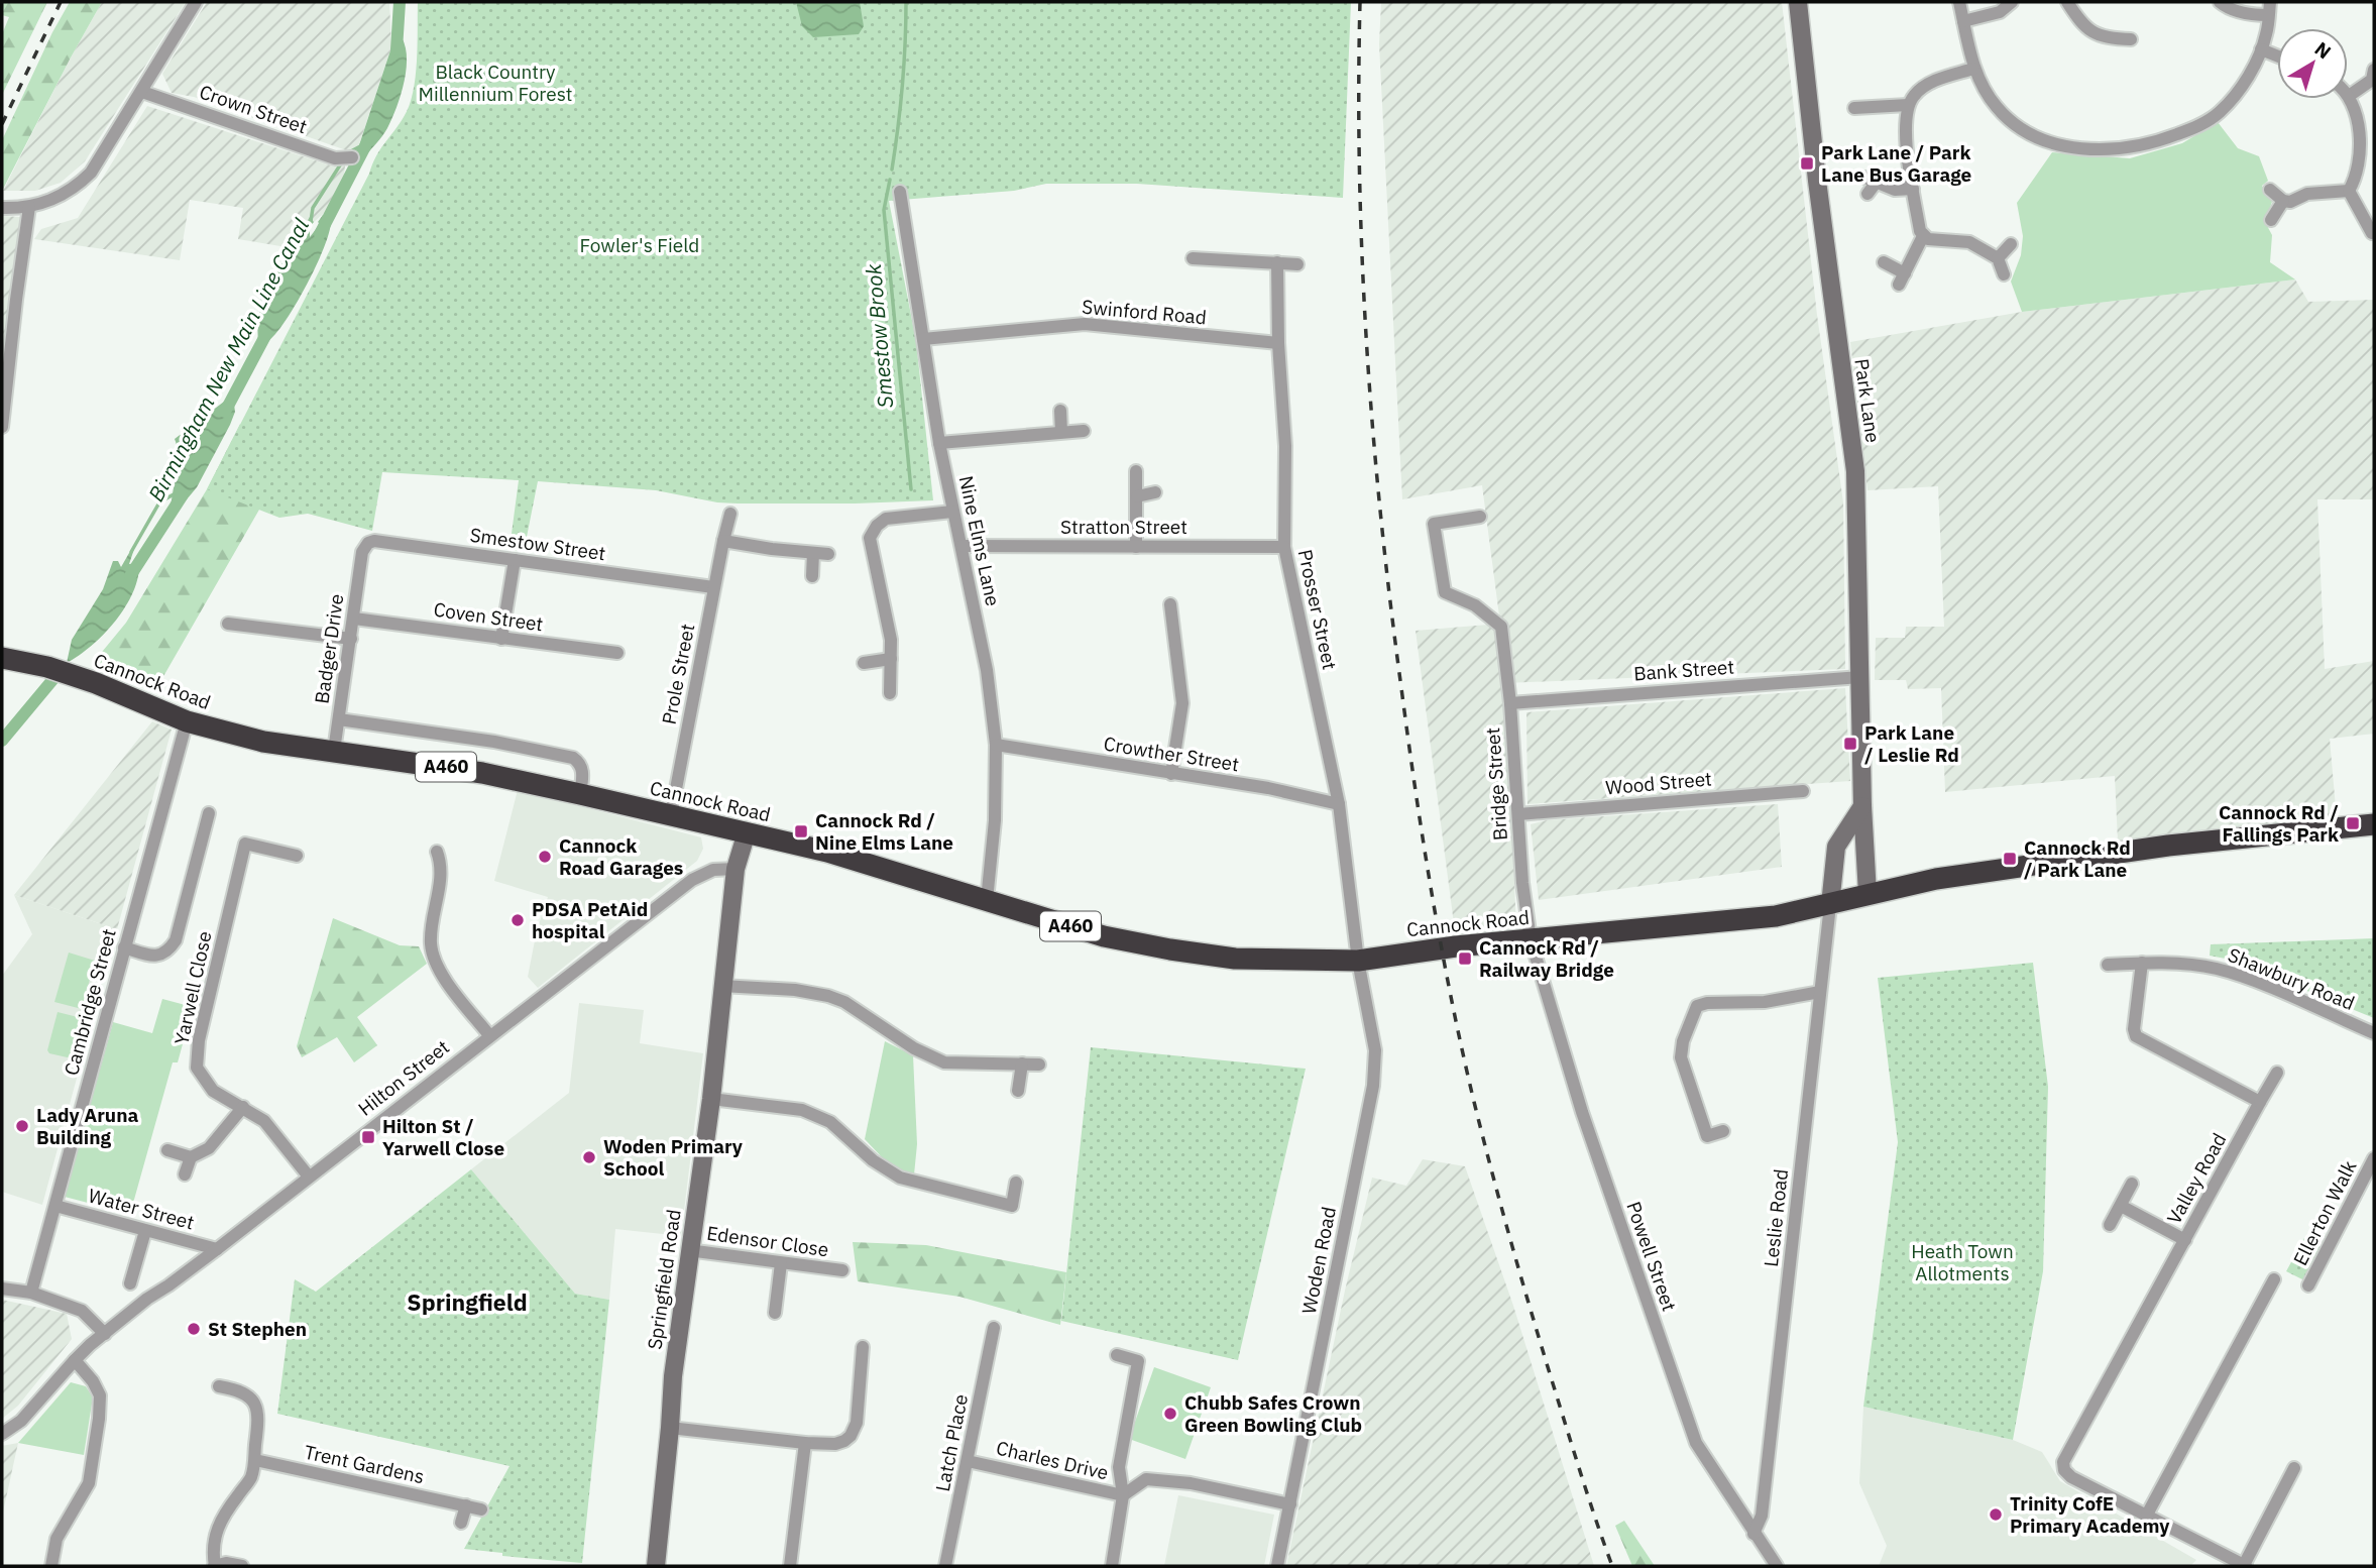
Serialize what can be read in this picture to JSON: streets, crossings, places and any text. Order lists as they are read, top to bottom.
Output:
{
  "streets": {
    "highway": ["Cannock Road", "A460"],
    "street": [
      "Crown Street",
      "Swinford Road",
      "Park Lane",
      "Stratton Street",
      "Nine Elms Lane",
      "Smestow Street",
      "Prosser Street",
      "Coven Street",
      "Badger Drive",
      "Bank Street",
      "Prole Street",
      "Crowther Street",
      "Wood Street",
      "Bridge Street",
      "Shawbury Road",
      "Yarwell Close",
      "Cambridge Street",
      "Hilton Street",
      "Valley Road",
      "Water Street",
      "Ellerton Walk",
      "Leslie Road",
      "Edensor Close",
      "Powell Street",
      "Woden Road",
      "Springfield Road",
      "Latch Place",
      "Charles Drive",
      "Trent Gardens"
    ]
  },
  "crossings": [
    ["Swinford Road", "Nine Elms Lane"],
    ["Swinford Road", "Prosser Street"],
    ["Park Lane", "Bank Street"],
    ["Park Lane", "Cannock Road"],
    ["Stratton Street", "Nine Elms Lane"],
    ["Stratton Street", "Prosser Street"],
    ["Nine Elms Lane", "Cannock Road"],
    ["Nine Elms Lane", "Crowther Street"],
    ["Smestow Street", "Badger Drive"],
    ["Smestow Street", "Prole Street"],
    ["Prosser Street", "Cannock Road"],
    ["Prosser Street", "Crowther Street"],
    ["Prosser Street", "Woden Road"],
    ["Coven Street", "Badger Drive"],
    ["Badger Drive", "Cannock Road"],
    ["Bank Street", "Bridge Street"],
    ["Prole Street", "Cannock Road"],
    ["Cannock Road", "Bridge Street"],
    ["Cannock Road", "Cambridge Street"],
    ["Cannock Road", "Leslie Road"],
    ["Cannock Road", "Powell Street"],
    ["Cannock Road", "Woden Road"],
    ["Cannock Road", "Springfield Road"],
    ["Wood Street", "Bridge Street"],
    ["Bridge Street", "Powell Street"],
    ["Yarwell Close", "Hilton Street"],
    ["Cambridge Street", "Water Street"],
    ["Hilton Street", "Water Street"],
    ["Hilton Street", "Springfield Road"],
    ["Leslie Road", "Powell Street"],
    ["Edensor Close", "Springfield Road"],
    ["Woden Road", "Charles Drive"],
    ["Latch Place", "Charles Drive"]
  ],
  "districts": ["Springfield"],
  "water": ["Smestow Brook", "Birmingham New Main Line Canal"],
  "parks": ["Black Country Millennium Forest", "Fowler's Field", "Heath Town Allotments"],
  "places": {
    "transit": [
      "Park Lane / Park Lane Bus Garage",
      "Park Lane / Leslie Rd",
      "Cannock Rd / Fallings Park",
      "Cannock Rd / Nine Elms Lane",
      "Cannock Rd / Park Lane",
      "Cannock Rd / Railway Bridge",
      "Hilton St / Yarwell Close"
    ],
    "other": [
      "Cannock Road Garages",
      "PDSA PetAid hospital",
      "Lady Aruna Building",
      "Woden Primary School",
      "St Stephen",
      "Chubb Safes Crown Green Bowling Club",
      "Trinity CofE Primary Academy"
    ]
  },
  "north": "top right"
}
